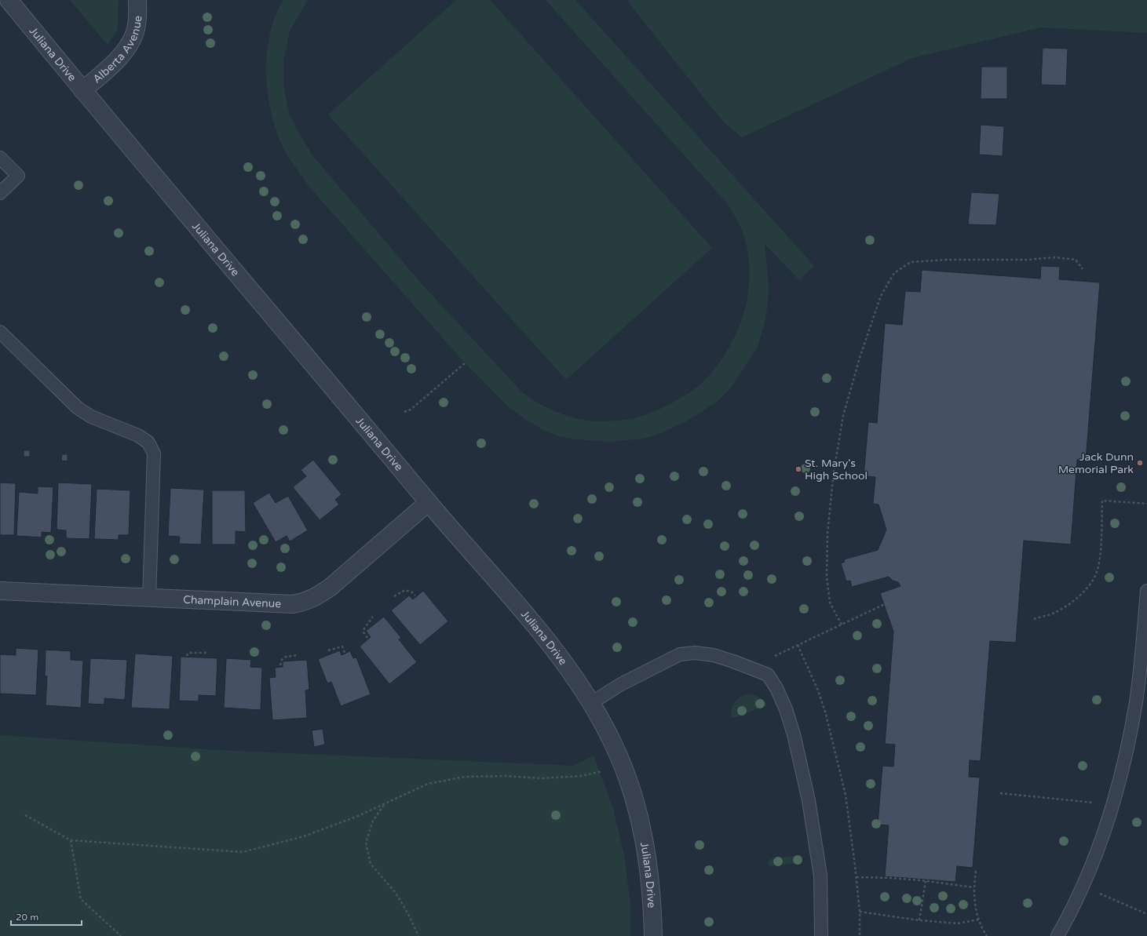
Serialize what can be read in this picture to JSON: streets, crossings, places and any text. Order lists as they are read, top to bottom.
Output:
{
  "streets": {
    "street": ["Alberta Avenue", "Juliana Drive", "Champlain Avenue"]
  },
  "crossings": [
    ["Alberta Avenue", "Juliana Drive"],
    ["Juliana Drive", "Champlain Avenue"]
  ],
  "places": ["Jack Dunn Memorial Park", "St. Mary's High School"],
  "scale_bar": "20 m"
}
